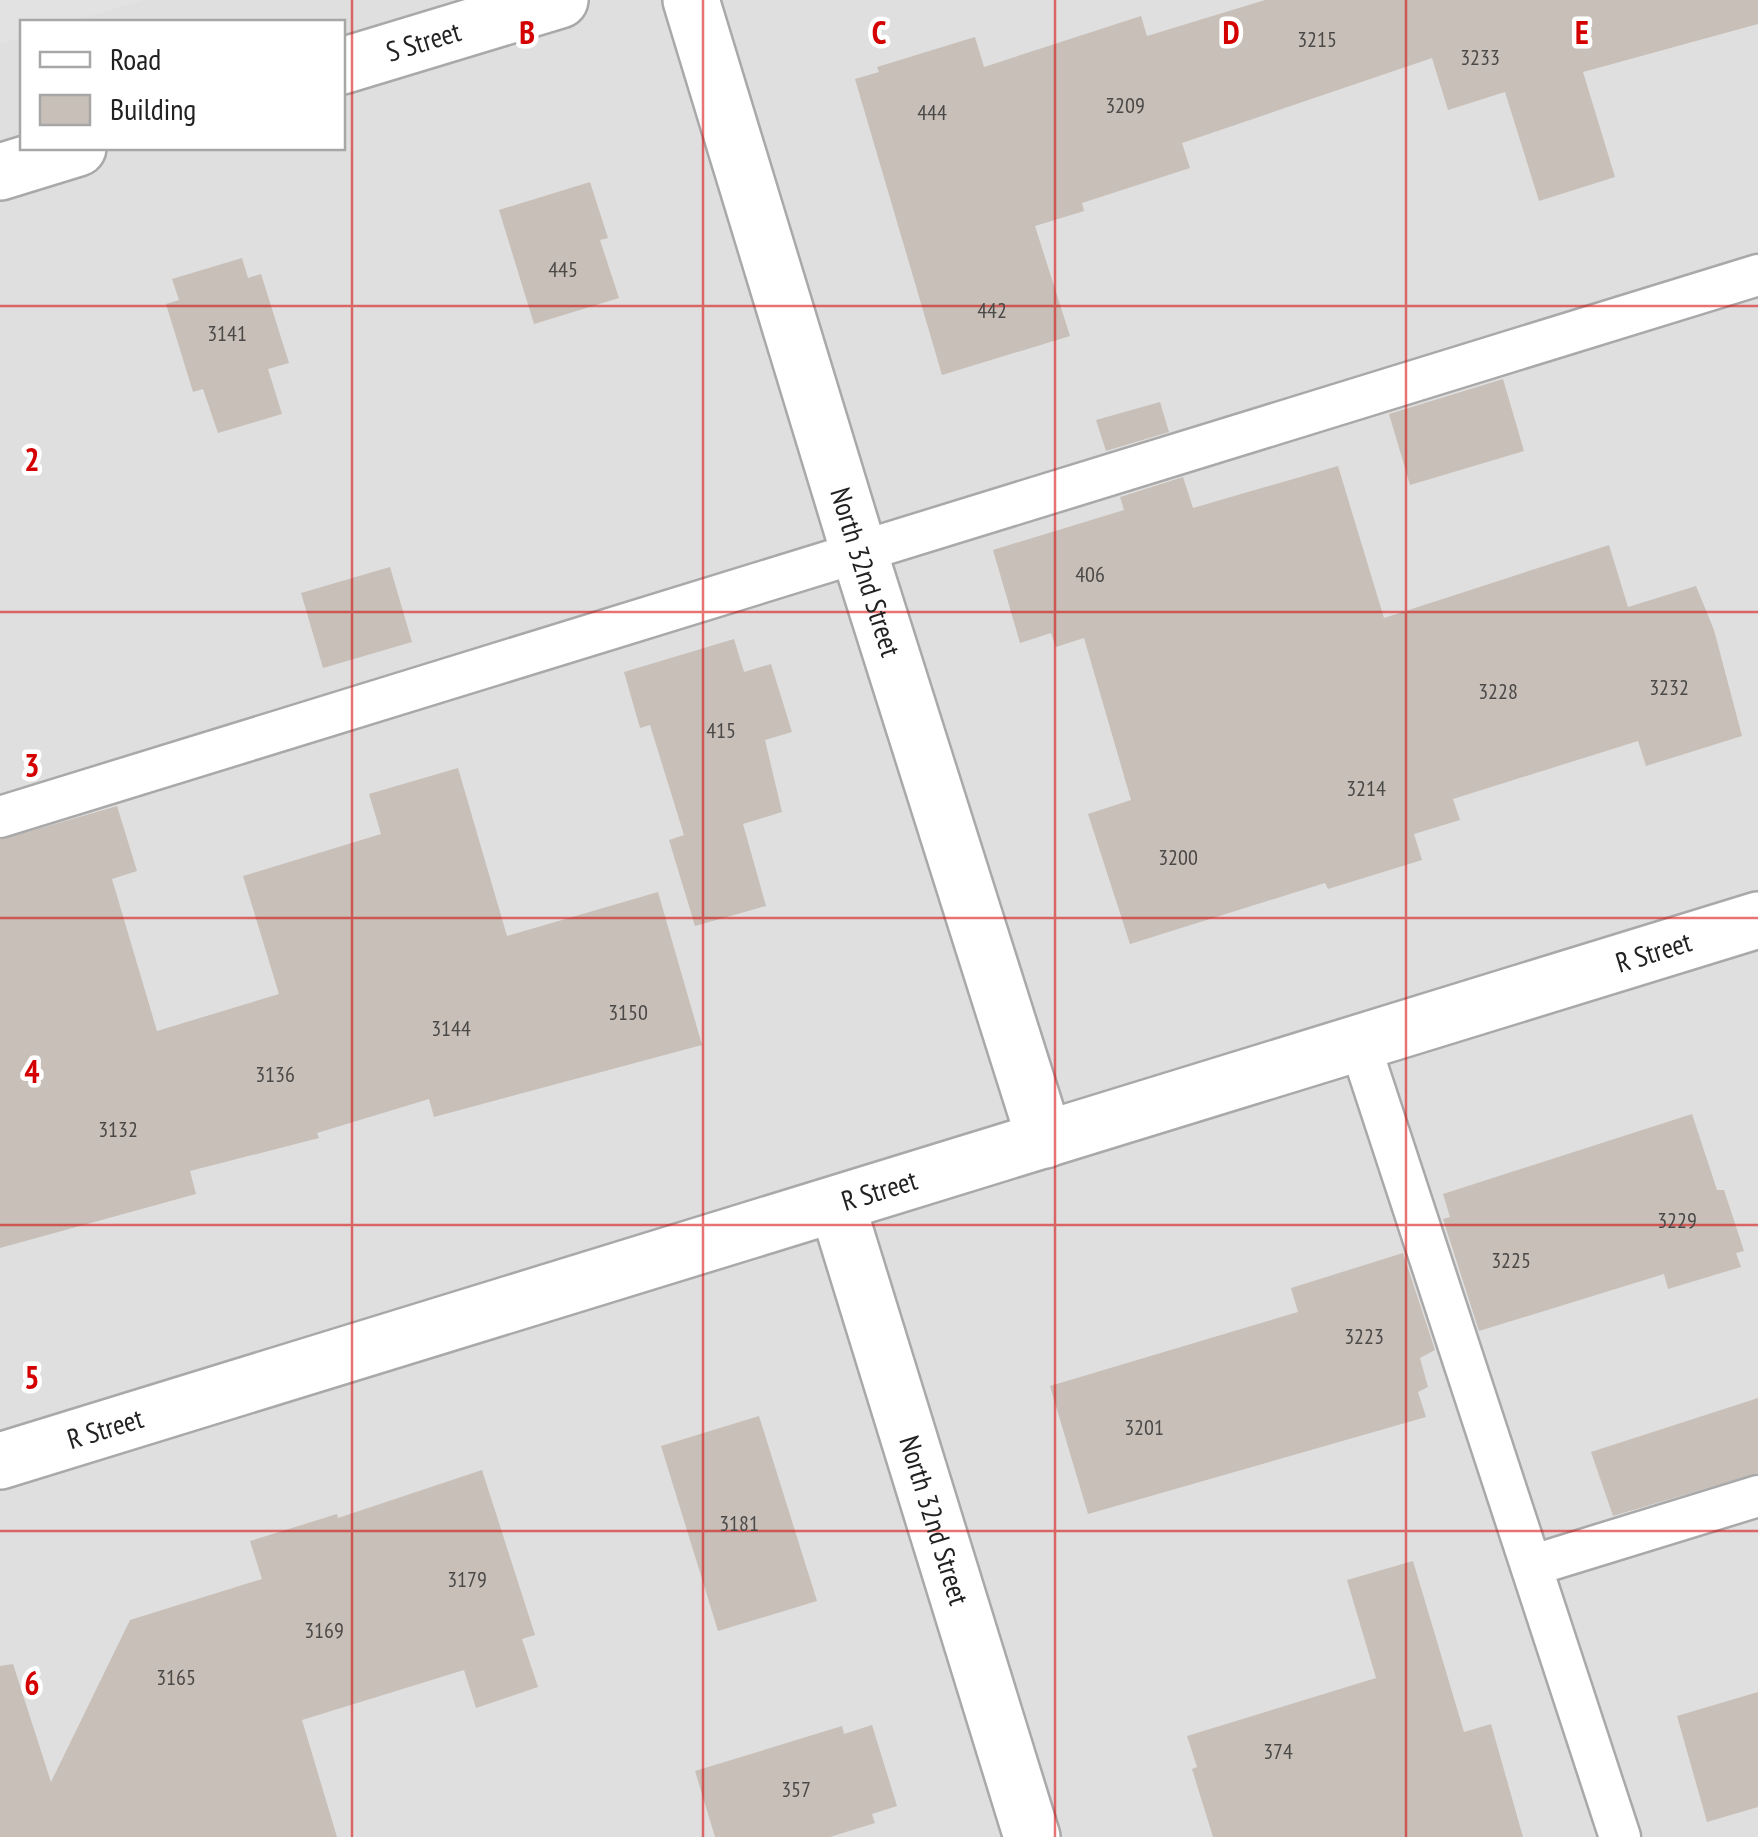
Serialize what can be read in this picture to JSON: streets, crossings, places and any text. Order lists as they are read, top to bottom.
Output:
{
  "streets": {
    "street": ["S Street", "North 32nd Street", "R Street"]
  },
  "crossings": [
    ["North 32nd Street", "R Street"]
  ],
  "house_numbers": [
    "3215",
    "3233",
    "3209",
    "444",
    "445",
    "442",
    "3141",
    "406",
    "3232",
    "3228",
    "415",
    "3214",
    "3200",
    "3150",
    "3144",
    "3136",
    "3132",
    "3229",
    "3225",
    "3223",
    "3201",
    "3181",
    "3179",
    "3169",
    "3165",
    "374",
    "357"
  ],
  "legend": ["Road", "Building"],
  "grid": {
    "columns": [
      "B",
      "C",
      "D",
      "E"
    ],
    "rows": [
      "2",
      "3",
      "4",
      "5",
      "6"
    ]
  }
}
